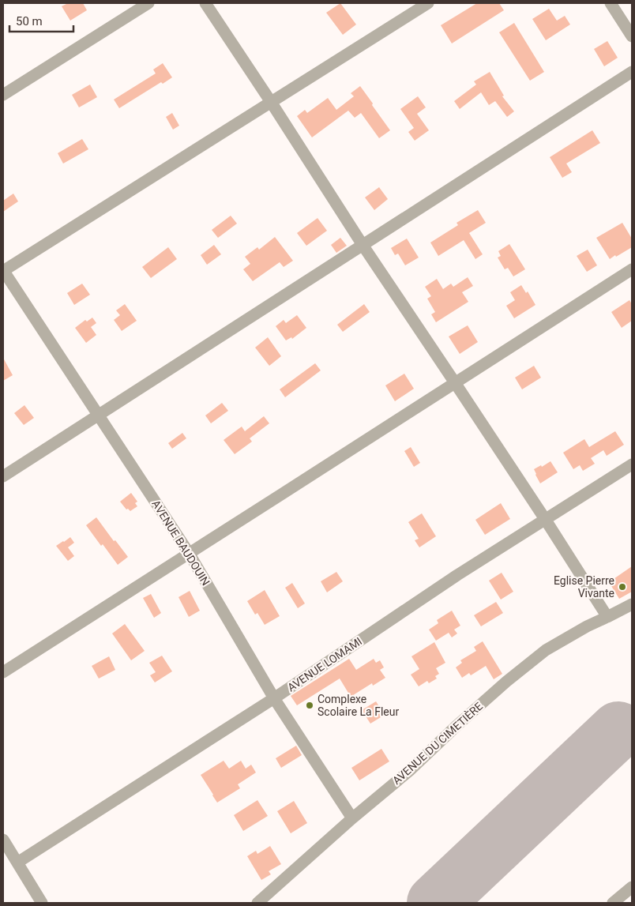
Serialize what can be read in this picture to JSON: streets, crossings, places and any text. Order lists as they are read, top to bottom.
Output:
{
  "streets": {
    "street": ["AVENUE BAUDOUIN", "AVENUE LOMAMI", "AVENUE DU CIMETIÈRE"]
  },
  "crossings": [
    ["AVENUE BAUDOUIN", "AVENUE LOMAMI"],
    ["AVENUE BAUDOUIN", "AVENUE DU CIMETIÈRE"]
  ],
  "places": ["Eglise Pierre Vivante", "Complexe Scolaire La Fleur"],
  "scale_bar": "50 m"
}
